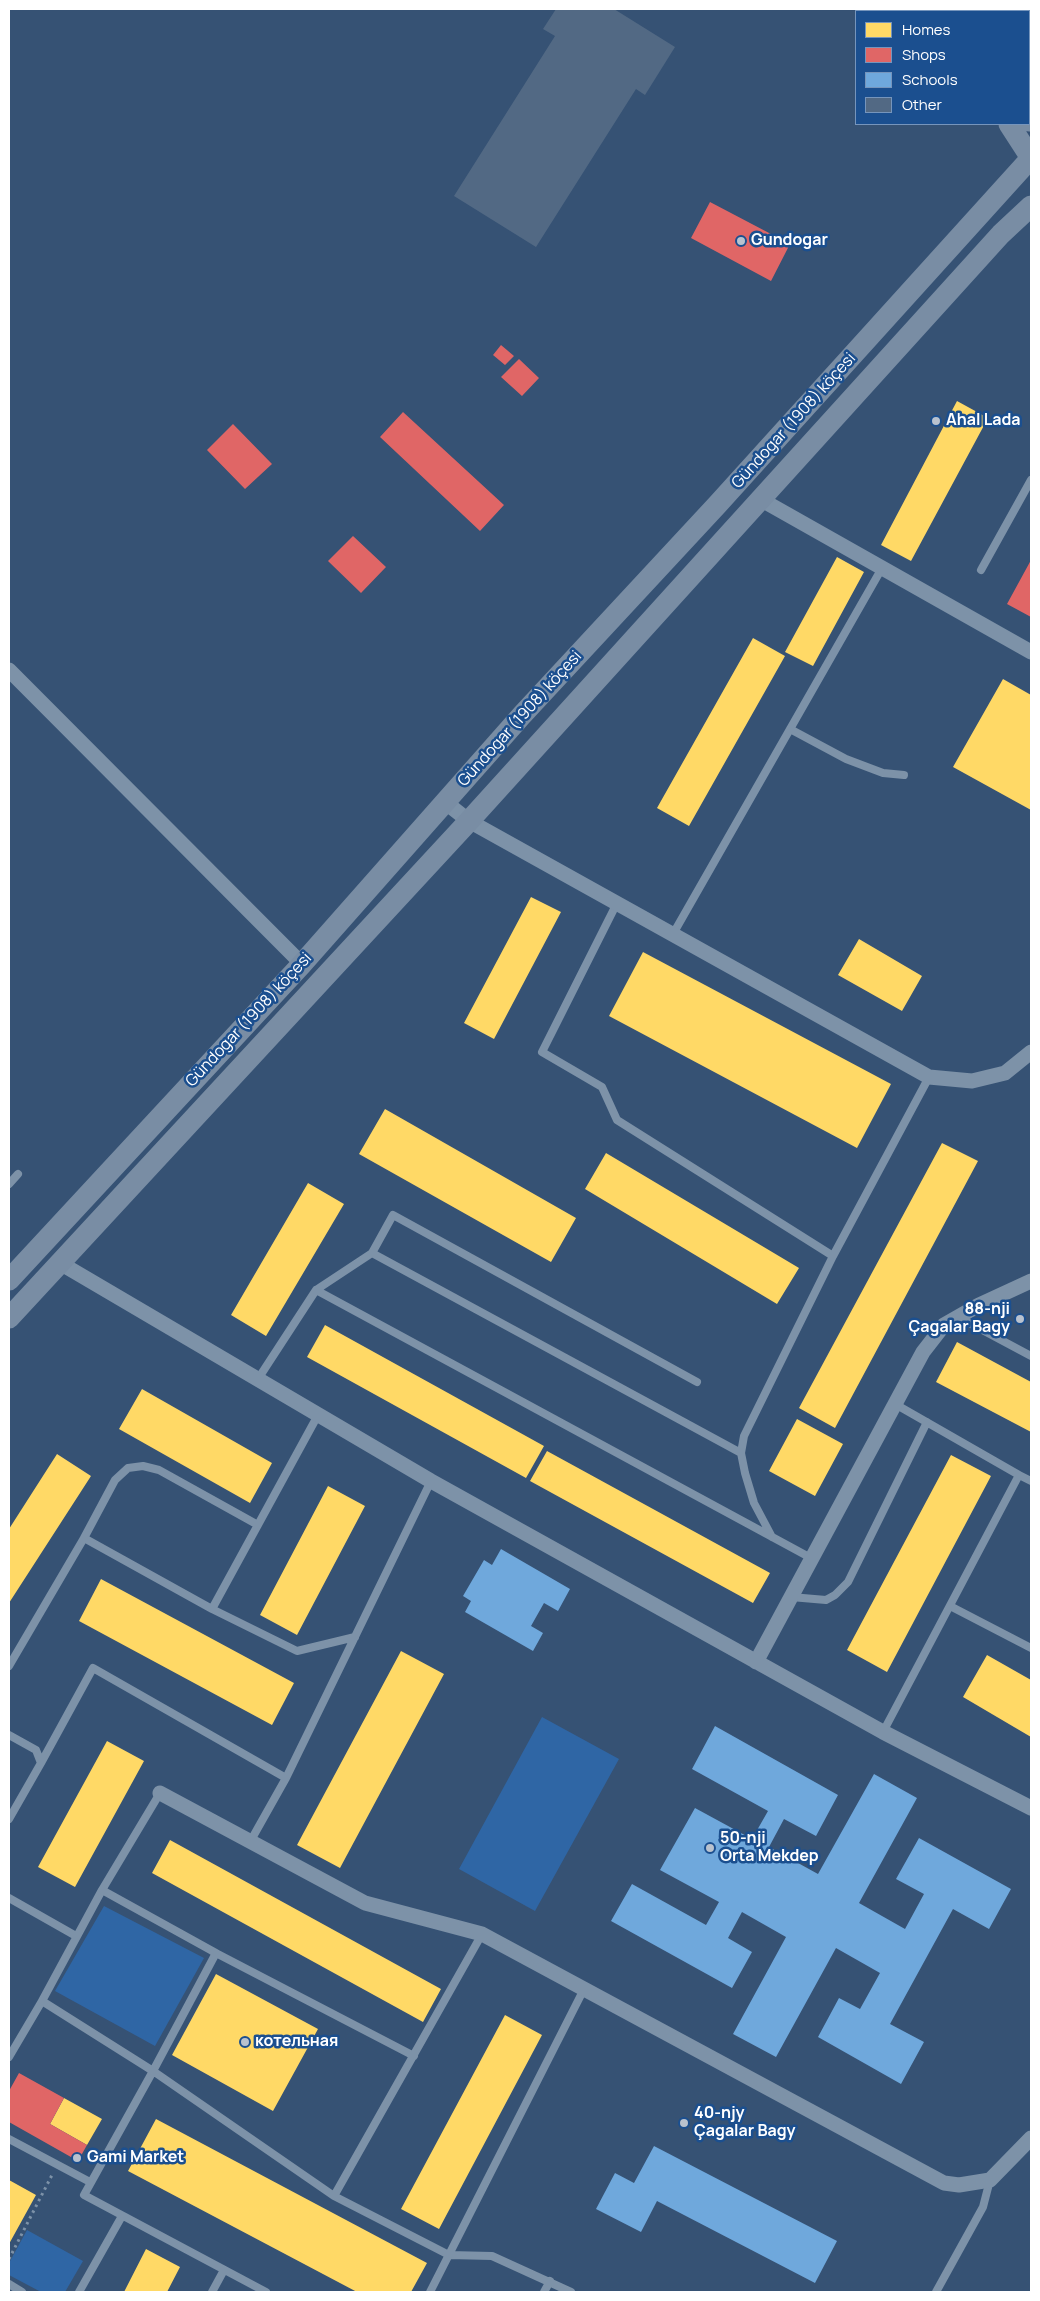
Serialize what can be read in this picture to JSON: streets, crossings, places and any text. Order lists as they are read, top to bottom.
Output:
{
  "streets": {
    "main road": ["Gündogar (1908) köçesi"]
  },
  "places": [
    "Gundogar",
    "Ahal Lada",
    "88-nji Çagalar Bagy",
    "50-nji Orta Mekdep",
    "котельная",
    "40-njy Çagalar Bagy",
    "Gami Market"
  ],
  "legend": [
    "Homes",
    "Shops",
    "Schools",
    "Other"
  ]
}
